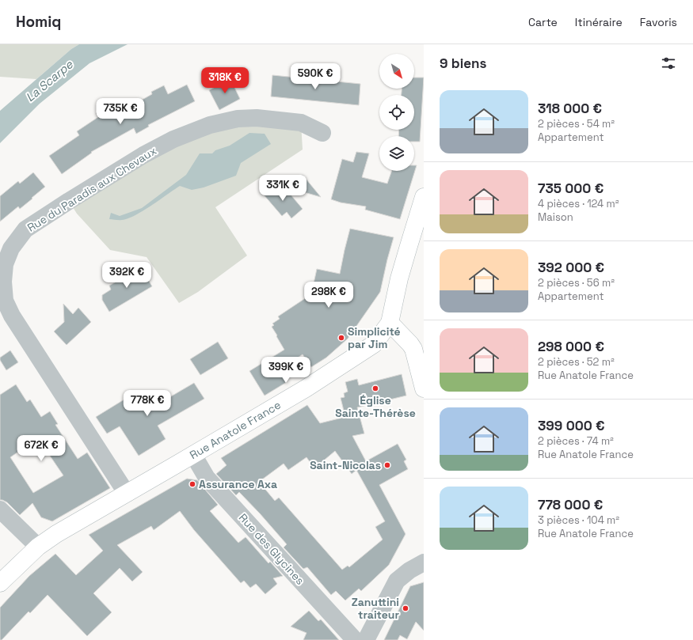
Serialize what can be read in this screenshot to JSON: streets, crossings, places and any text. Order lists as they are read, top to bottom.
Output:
{
  "streets": {
    "main road": ["Rue Anatole France"],
    "street": ["Rue du Paradis aux Chevaux", "Rue des Glycines"]
  },
  "crossings": [
    ["Rue du Paradis aux Chevaux", "Rue Anatole France"],
    ["Rue Anatole France", "Rue des Glycines"]
  ],
  "water": ["La Scarpe"],
  "places": [
    "Simplicité par Jim",
    "Église Sainte-Thérèse",
    "Saint-Nicolas",
    "Assurance Axa",
    "Zanuttini traiteur"
  ],
  "north": "bottom right",
  "page": {
    "header": "Homiq",
    "nav": ["Carte", "Itinéraire", "Favoris"],
    "heading": "9 biens",
    "price": [
      "590K €",
      "318K €",
      "735K €",
      "331K €",
      "392K €",
      "298K €",
      "399K €",
      "778K €",
      "672K €"
    ],
    "list": [
      {
        "name": "318 000 €",
        "note": "2 pièces · 54 m² · Appartement"
      },
      {
        "name": "735 000 €",
        "note": "4 pièces · 124 m² · Maison"
      },
      {
        "name": "392 000 €",
        "note": "2 pièces · 56 m² · Appartement"
      },
      {
        "name": "298 000 €",
        "note": "2 pièces · 52 m² · Rue Anatole France"
      },
      {
        "name": "399 000 €",
        "note": "2 pièces · 74 m² · Rue Anatole France"
      },
      {
        "name": "778 000 €",
        "note": "3 pièces · 104 m² · Rue Anatole France"
      }
    ]
  }
}
